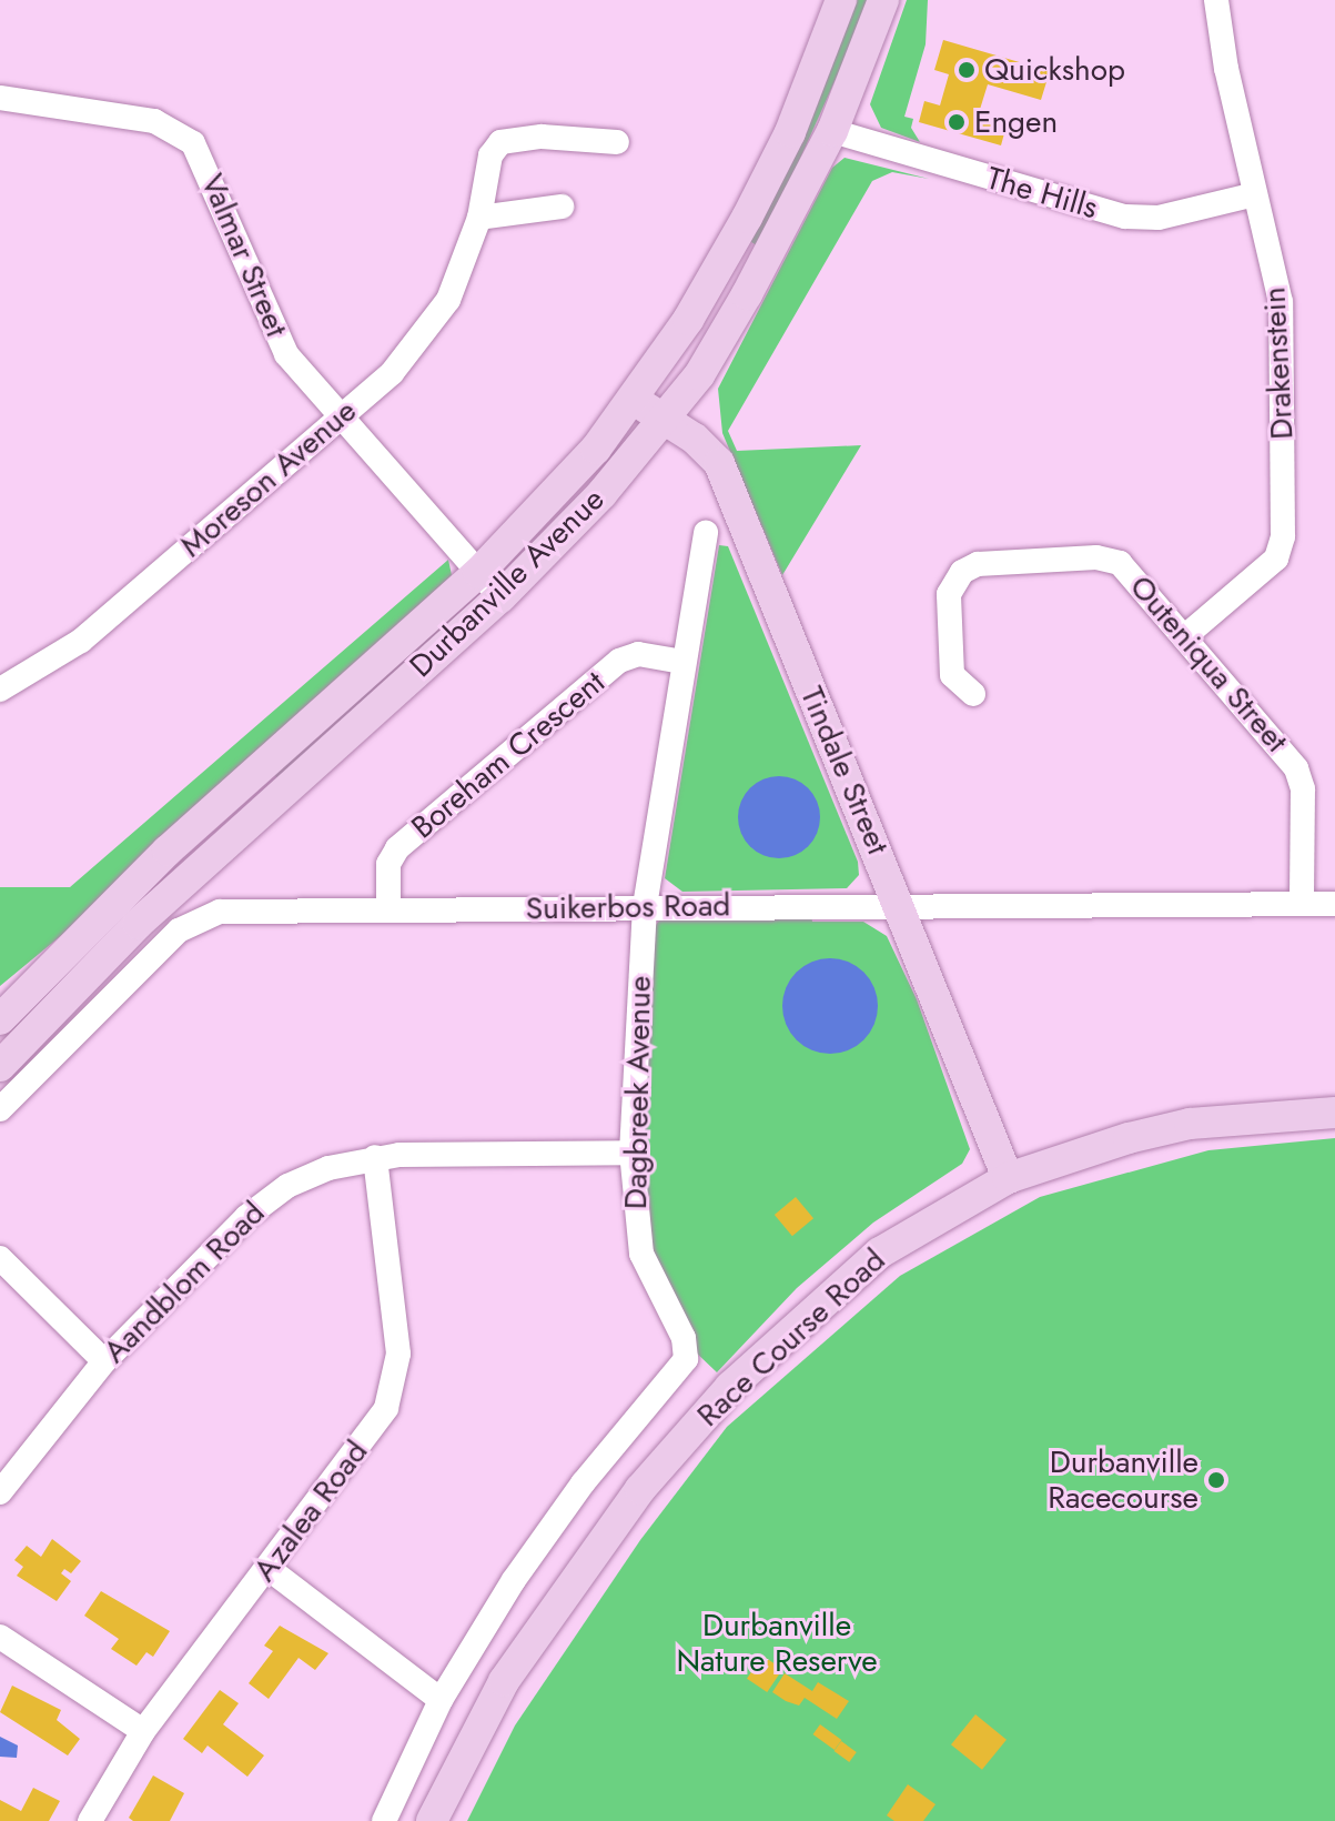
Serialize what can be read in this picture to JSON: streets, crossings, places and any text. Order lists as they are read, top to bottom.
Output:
{
  "streets": {
    "main road": ["Durbanville Avenue", "Tindale Street", "Race Course Road"],
    "street": [
      "The Hills",
      "Valmar Street",
      "Drakenstein",
      "Moreson Avenue",
      "Outeniqua Street",
      "Boreham Crescent",
      "Suikerbos Road",
      "Dagbreek Avenue",
      "Aandblom Road",
      "Azalea Road"
    ]
  },
  "crossings": [
    ["The Hills", "Drakenstein"],
    ["The Hills", "Durbanville Avenue"],
    ["Valmar Street", "Moreson Avenue"],
    ["Valmar Street", "Durbanville Avenue"],
    ["Drakenstein", "Outeniqua Street"],
    ["Durbanville Avenue", "Tindale Street"],
    ["Outeniqua Street", "Suikerbos Road"],
    ["Boreham Crescent", "Suikerbos Road"],
    ["Boreham Crescent", "Dagbreek Avenue"],
    ["Tindale Street", "Suikerbos Road"],
    ["Tindale Street", "Race Course Road"],
    ["Suikerbos Road", "Dagbreek Avenue"],
    ["Dagbreek Avenue", "Aandblom Road"],
    ["Aandblom Road", "Azalea Road"]
  ],
  "parks": ["Durbanville Nature Reserve"],
  "places": ["Quickshop", "Engen", "Durbanville Racecourse"]
}
